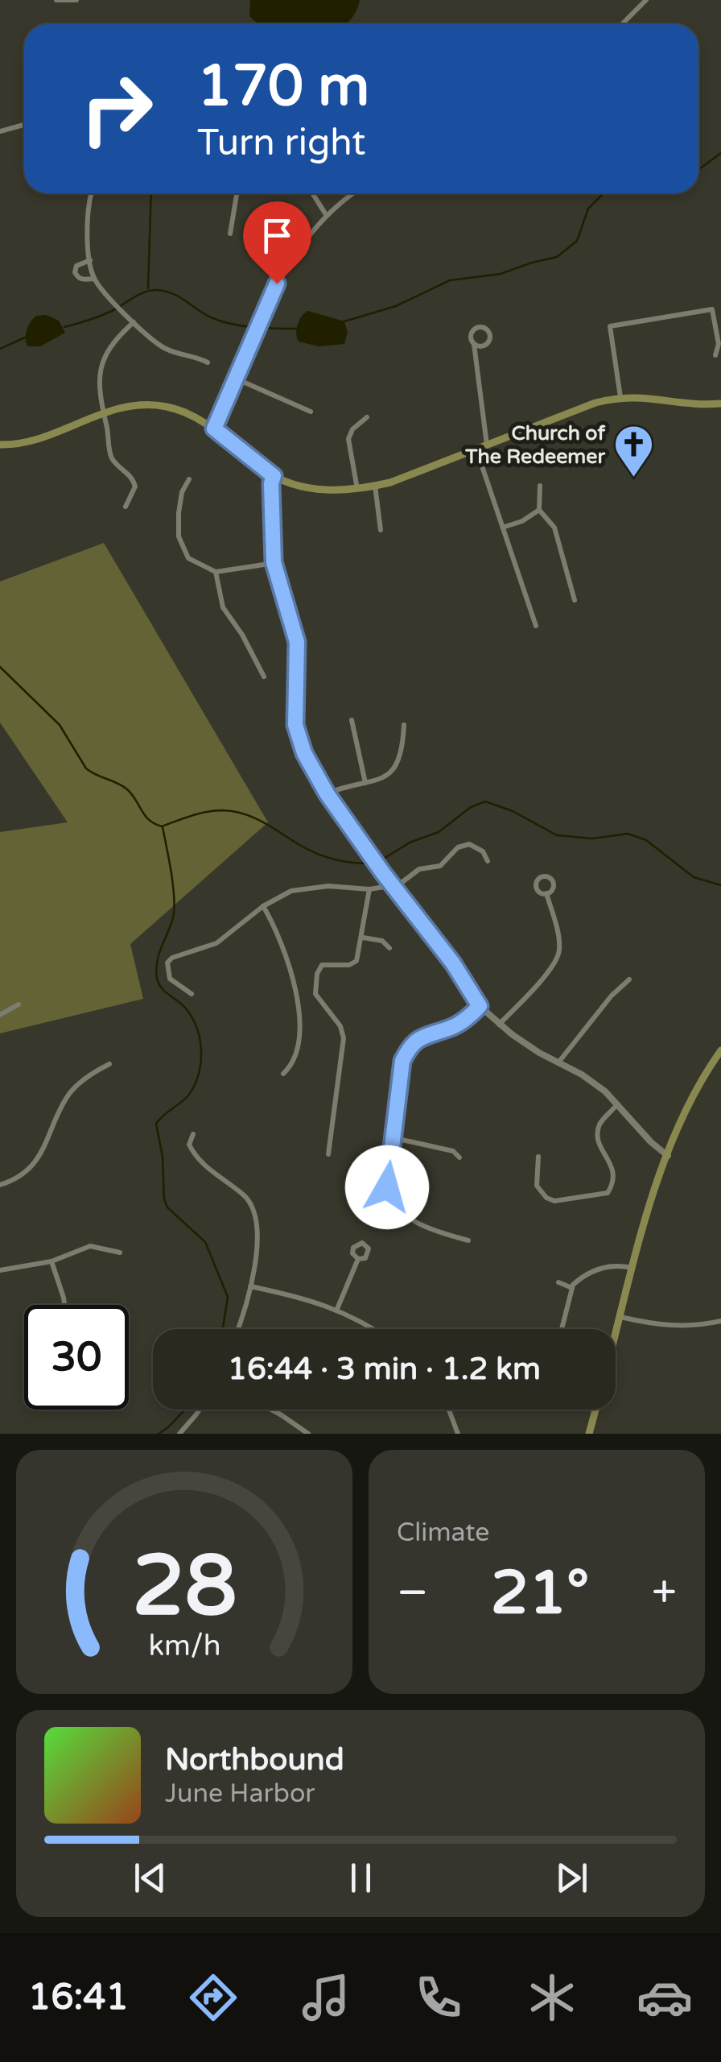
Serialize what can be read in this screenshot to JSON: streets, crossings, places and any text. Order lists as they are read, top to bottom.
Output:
{
  "places": {
    "church": ["Church of The Redeemer"]
  },
  "page": {
    "turn": ["170 m", "Turn right"],
    "limit": "30",
    "trip": "16:44 · 3 min · 1.2 km",
    "tile": "Climate",
    "heat": ["−", "21°", "+"],
    "song": ["Northbound", "June Harbor"],
    "tabs": "16:41",
    "gauge": ["28", "km/h"]
  }
}
